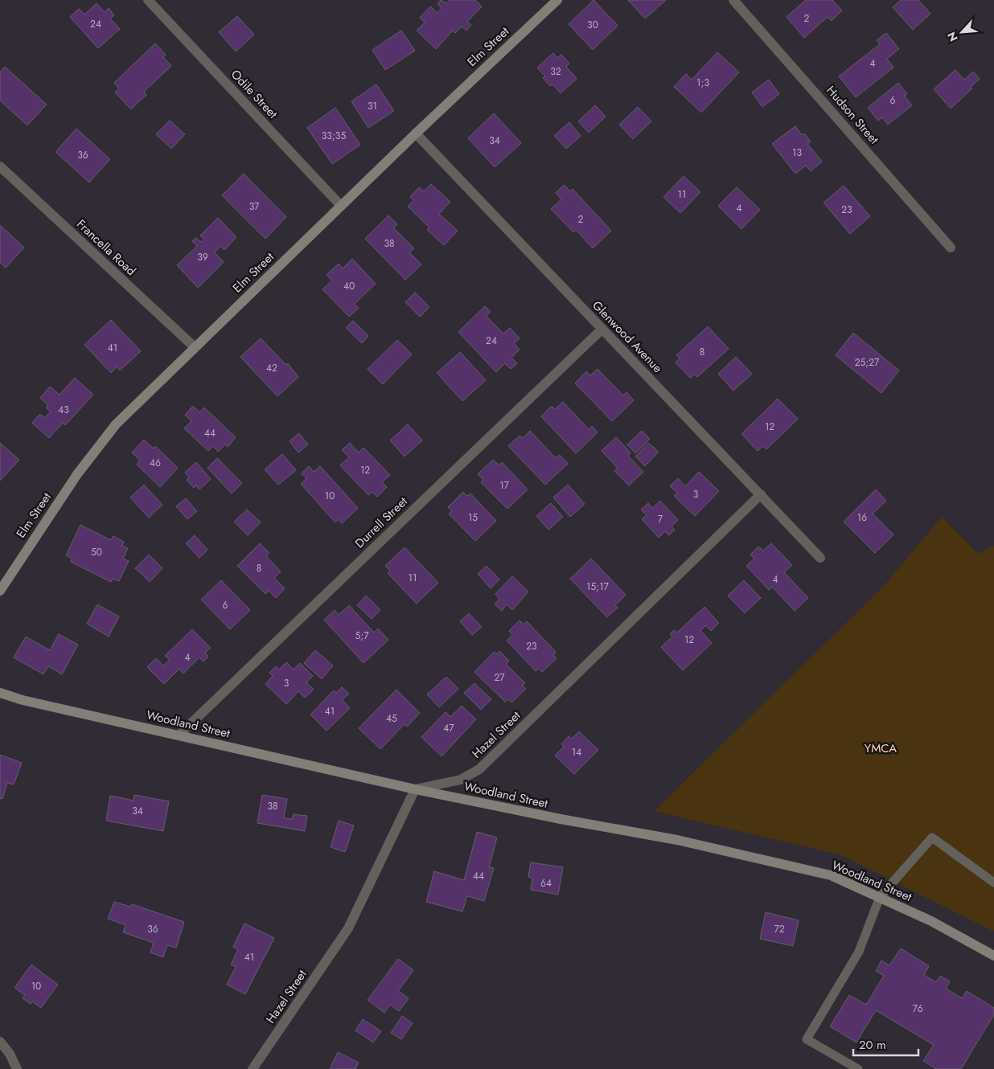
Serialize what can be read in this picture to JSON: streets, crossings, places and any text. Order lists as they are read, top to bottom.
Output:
{
  "streets": {
    "main road": ["Elm Street", "Woodland Street"],
    "street": [
      "Odile Street",
      "Hudson Street",
      "Francella Road",
      "Glenwood Avenue",
      "Durrell Street",
      "Hazel Street"
    ]
  },
  "crossings": [
    ["Elm Street", "Odile Street"],
    ["Elm Street", "Francella Road"],
    ["Elm Street", "Glenwood Avenue"],
    ["Glenwood Avenue", "Durrell Street"],
    ["Glenwood Avenue", "Hazel Street"],
    ["Durrell Street", "Woodland Street"],
    ["Woodland Street", "Hazel Street"]
  ],
  "parks": ["YMCA"],
  "house_numbers": [
    "2",
    "24",
    "30",
    "4",
    "32",
    "1;3",
    "6",
    "31",
    "33;35",
    "34",
    "13",
    "36",
    "11",
    "37",
    "4",
    "23",
    "2",
    "38",
    "39",
    "40",
    "24",
    "41",
    "8",
    "25;27",
    "42",
    "43",
    "12",
    "44",
    "46",
    "12",
    "17",
    "3",
    "10",
    "15",
    "16",
    "7",
    "50",
    "8",
    "11",
    "4",
    "15;17",
    "6",
    "5;7",
    "12",
    "23",
    "4",
    "27",
    "3",
    "41",
    "45",
    "47",
    "14",
    "38",
    "34",
    "44",
    "64",
    "36",
    "72",
    "41",
    "10",
    "76"
  ],
  "scale_bar": "20 m",
  "north": "bottom left"
}
